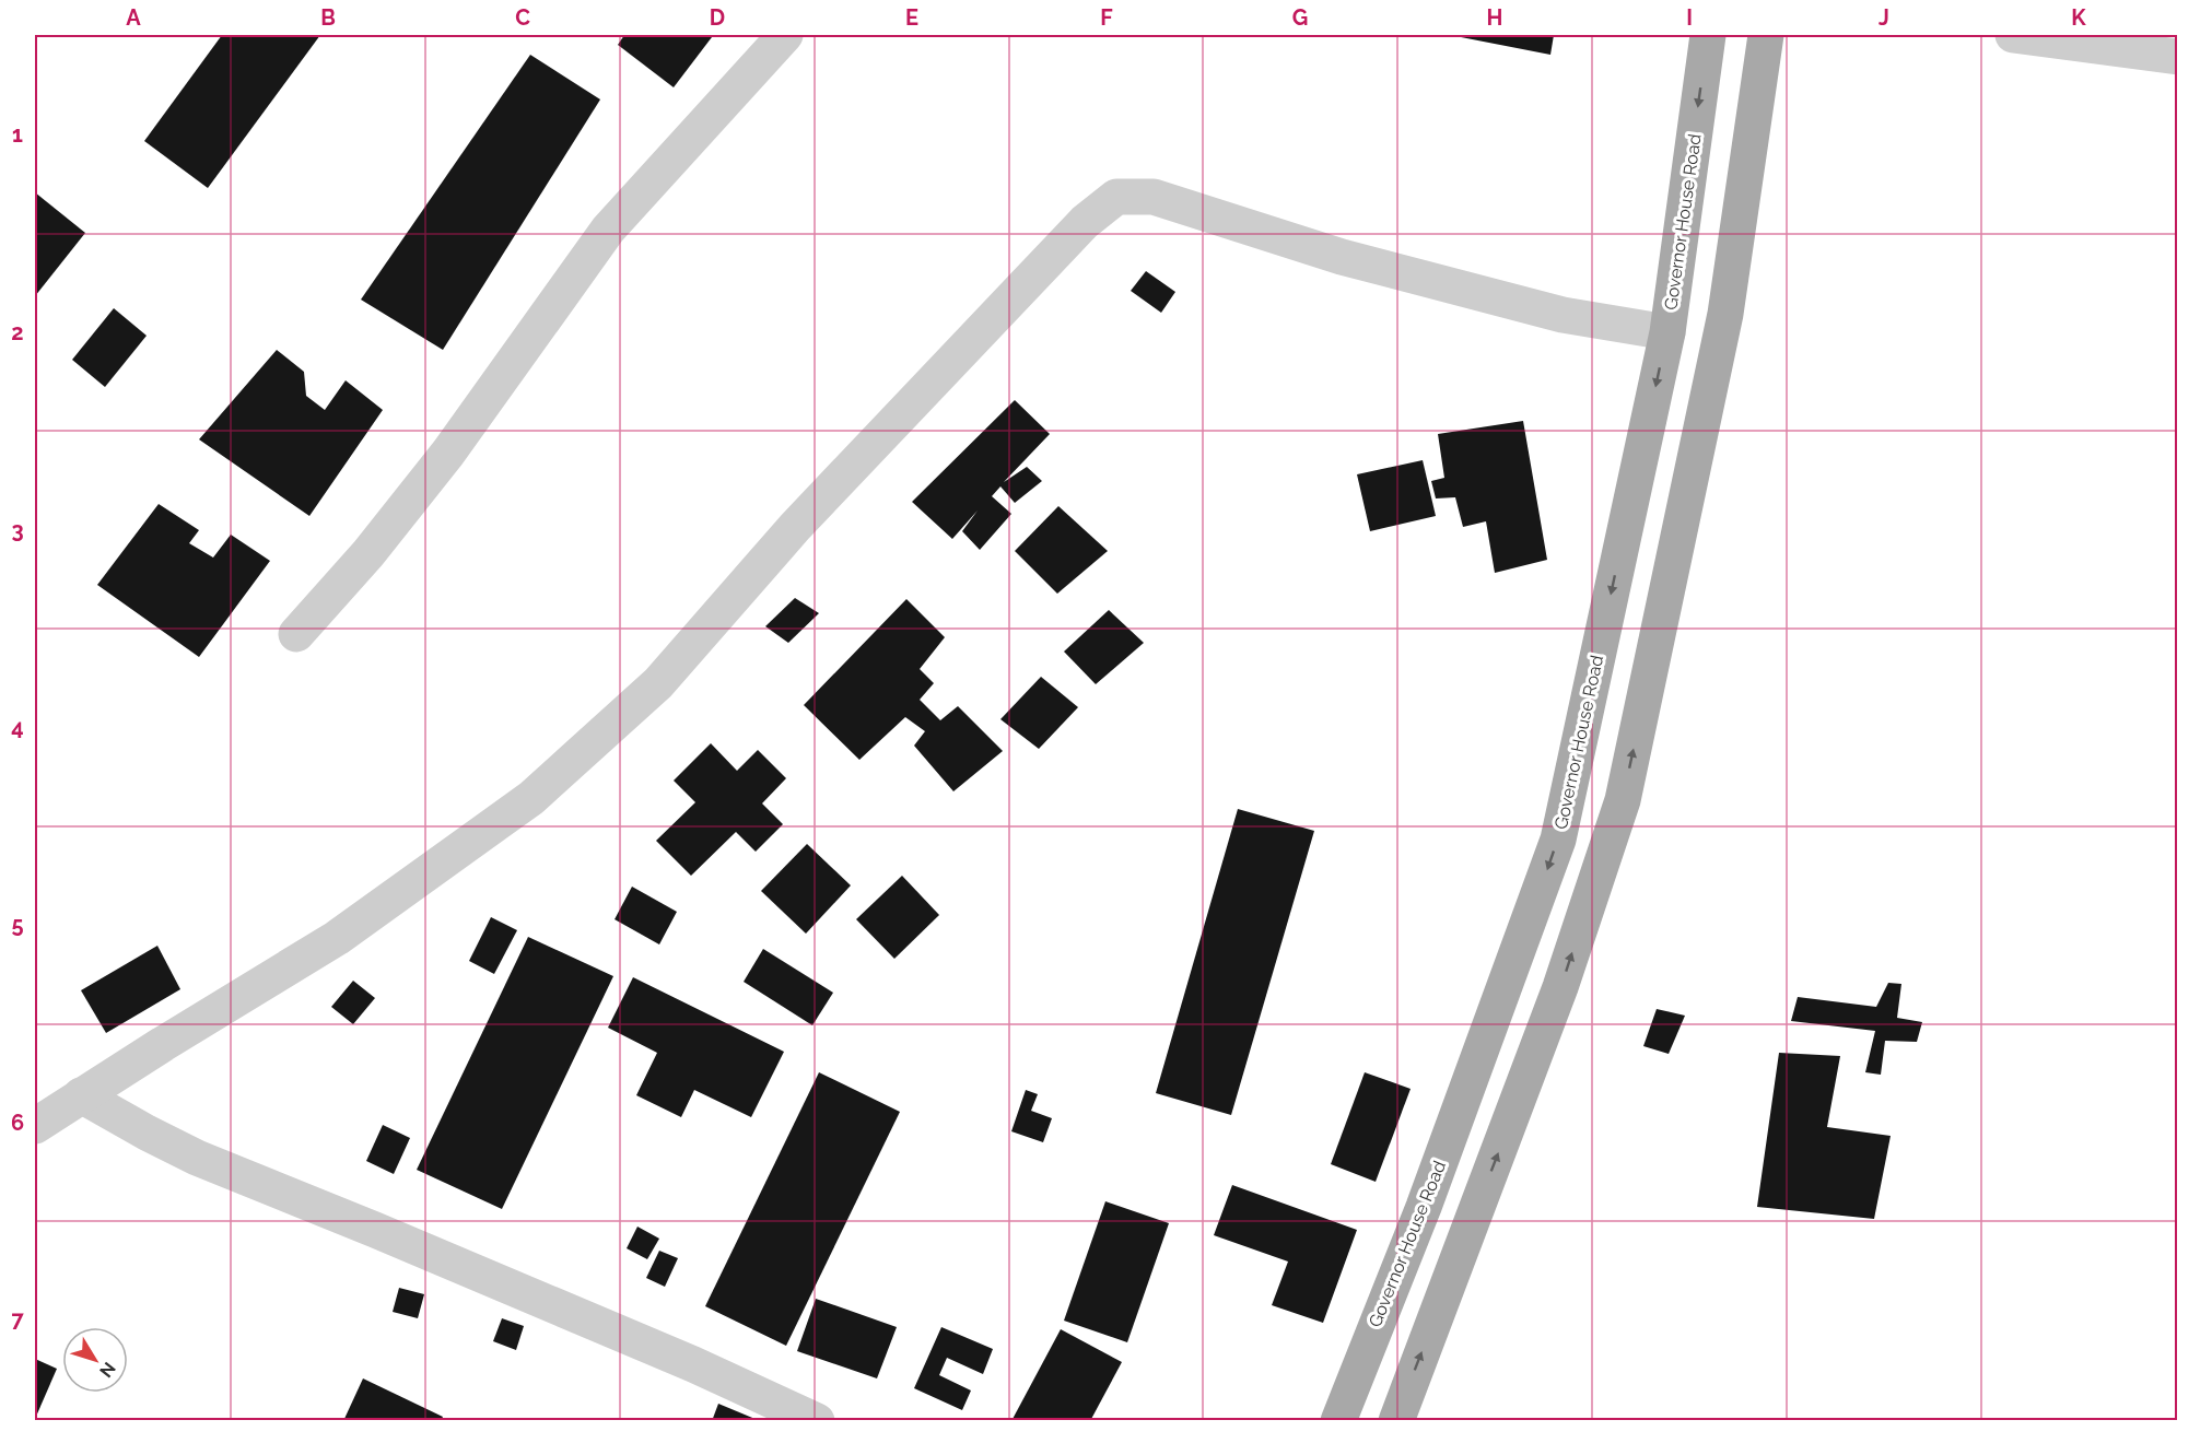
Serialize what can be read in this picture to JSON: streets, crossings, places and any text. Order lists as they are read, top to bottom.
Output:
{
  "streets": {
    "main road": ["Governor House Road"]
  },
  "north": "bottom right",
  "grid": {
    "columns": [
      "A",
      "B",
      "C",
      "D",
      "E",
      "F",
      "G",
      "H",
      "I",
      "J",
      "K"
    ],
    "rows": [
      "1",
      "2",
      "3",
      "4",
      "5",
      "6",
      "7"
    ]
  }
}
